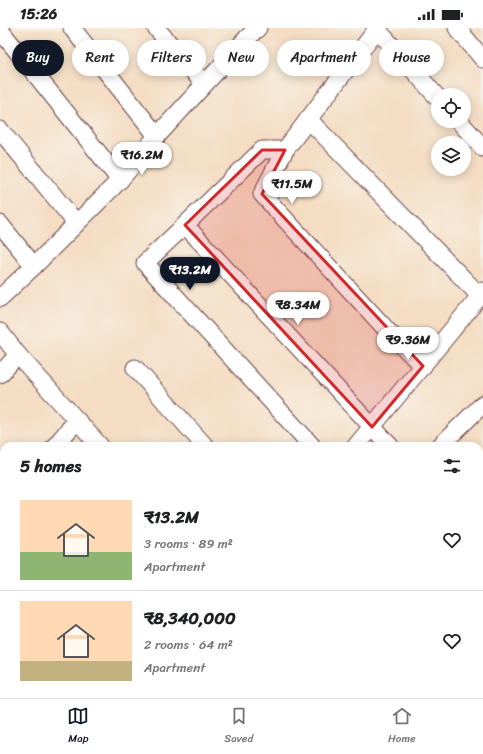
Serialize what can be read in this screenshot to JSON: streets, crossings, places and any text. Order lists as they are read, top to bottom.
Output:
{
  "page": {
    "status": "15:26",
    "chip": [
      "Buy",
      "Rent",
      "Filters",
      "New",
      "Apartment",
      "House"
    ],
    "price": [
      "₹16.2M",
      "₹11.5M",
      "₹13.2M",
      "₹8.34M",
      "₹9.36M"
    ],
    "heading": "5 homes",
    "list": [
      {
        "name": "₹13.2M",
        "note": "3 rooms · 89 m² · Apartment"
      },
      {
        "name": "₹8,340,000",
        "note": "2 rooms · 64 m² · Apartment"
      }
    ],
    "tabs": ["Map", "Saved", "Home"]
  }
}
